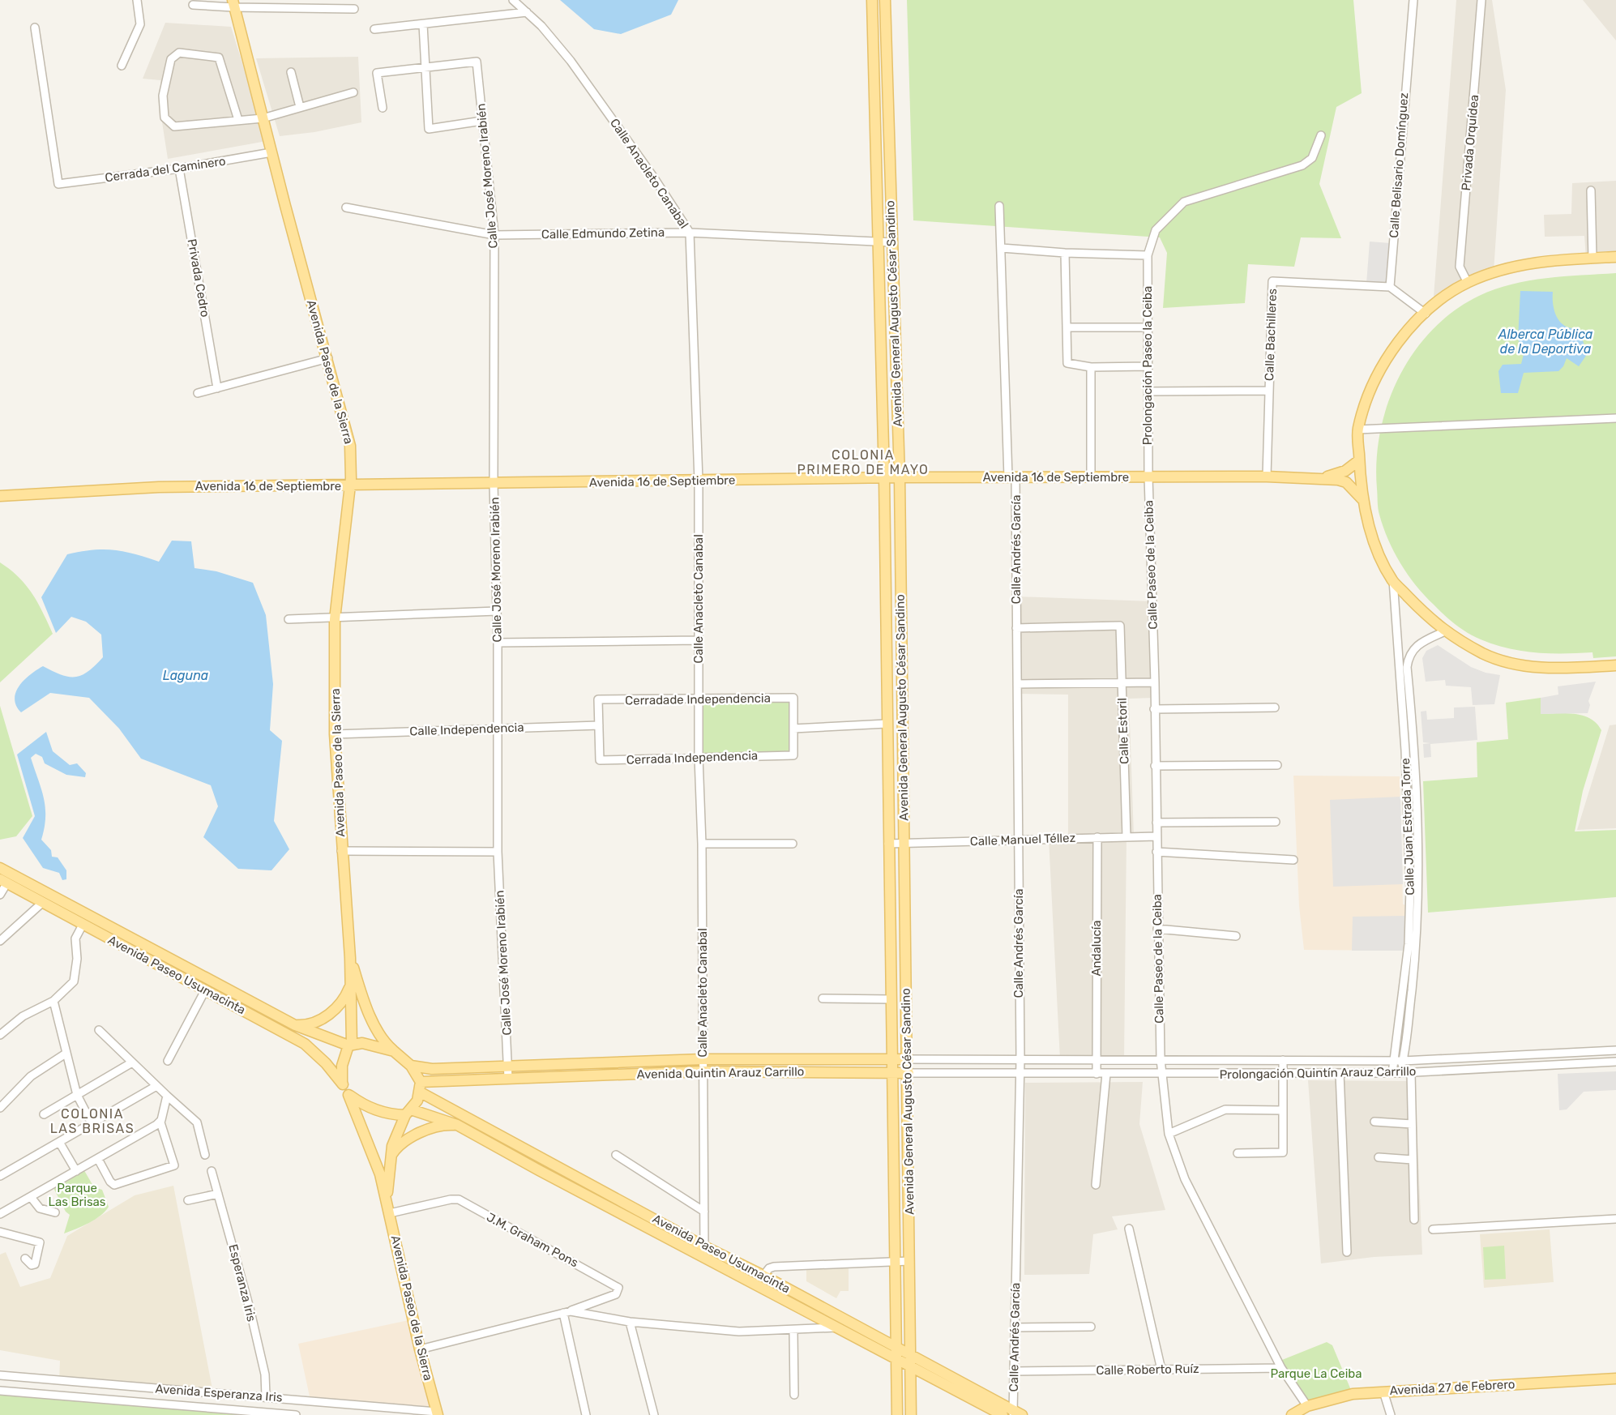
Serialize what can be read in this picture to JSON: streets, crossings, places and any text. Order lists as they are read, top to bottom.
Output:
{
  "streets": {
    "main road": [
      "Avenida General Augusto César Sandino",
      "Avenida Paseo de la Sierra",
      "Avenida 16 de Septiembre",
      "Avenida Paseo Usumacinta",
      "Avenida Quintin Arauz Carrillo",
      "Avenida 27 de Febrero"
    ],
    "street": [
      "Privada Orquídea",
      "Calle Belisario Domínguez",
      "Cerrada del Caminero",
      "Calle Anacleto Canabal",
      "Calle José Moreno Irabién",
      "Calle Edmundo Zetina",
      "Privada Cedro",
      "Calle Bachilleres",
      "Prolongación Paseo la Ceiba",
      "Calle Andrés García",
      "Calle Paseo de la Ceiba",
      "Cerradade Independencia",
      "Calle Independencia",
      "Calle Estoril",
      "Cerrada Independencia",
      "Calle Juan Estrada Torre",
      "Calle Manuel Téllez",
      "Andalucía",
      "Prolongación Quintín Arauz Carrillo",
      "J.M. Graham Pons",
      "Esperanza Iris",
      "Calle Roberto Ruíz",
      "Avenida Esperanza Iris"
    ]
  },
  "crossings": [
    ["Calle Belisario Domínguez", "Calle Bachilleres"],
    ["Cerrada del Caminero", "Privada Cedro"],
    ["Cerrada del Caminero", "Avenida Paseo de la Sierra"],
    ["Calle Anacleto Canabal", "Calle Edmundo Zetina"],
    ["Calle Anacleto Canabal", "Avenida 16 de Septiembre"],
    ["Calle Anacleto Canabal", "Cerradade Independencia"],
    ["Calle Anacleto Canabal", "Cerrada Independencia"],
    ["Calle Anacleto Canabal", "Avenida Paseo Usumacinta"],
    ["Calle Anacleto Canabal", "Avenida Quintin Arauz Carrillo"],
    ["Calle José Moreno Irabién", "Calle Edmundo Zetina"],
    ["Calle José Moreno Irabién", "Avenida 16 de Septiembre"],
    ["Calle José Moreno Irabién", "Calle Independencia"],
    ["Calle José Moreno Irabién", "Avenida Quintin Arauz Carrillo"],
    ["Calle Edmundo Zetina", "Avenida General Augusto César Sandino"],
    ["Avenida General Augusto César Sandino", "Avenida 16 de Septiembre"],
    ["Avenida General Augusto César Sandino", "Calle Manuel Téllez"],
    ["Avenida General Augusto César Sandino", "Avenida Paseo Usumacinta"],
    ["Avenida General Augusto César Sandino", "Avenida Quintin Arauz Carrillo"],
    ["Avenida General Augusto César Sandino", "Prolongación Quintín Arauz Carrillo"],
    ["Calle Bachilleres", "Avenida 16 de Septiembre"],
    ["Prolongación Paseo la Ceiba", "Avenida 16 de Septiembre"],
    ["Prolongación Paseo la Ceiba", "Calle Paseo de la Ceiba"],
    ["Avenida Paseo de la Sierra", "Avenida 16 de Septiembre"],
    ["Avenida Paseo de la Sierra", "Calle Independencia"],
    ["Avenida Paseo de la Sierra", "Avenida Paseo Usumacinta"],
    ["Avenida Paseo de la Sierra", "Avenida Quintin Arauz Carrillo"],
    ["Avenida Paseo de la Sierra", "J.M. Graham Pons"],
    ["Avenida Paseo de la Sierra", "Avenida Esperanza Iris"],
    ["Avenida 16 de Septiembre", "Calle Andrés García"],
    ["Avenida 16 de Septiembre", "Calle Paseo de la Ceiba"],
    ["Calle Andrés García", "Calle Estoril"],
    ["Calle Andrés García", "Calle Manuel Téllez"],
    ["Calle Andrés García", "Avenida Paseo Usumacinta"],
    ["Calle Andrés García", "Avenida Quintin Arauz Carrillo"],
    ["Calle Andrés García", "Prolongación Quintín Arauz Carrillo"],
    ["Calle Andrés García", "Calle Roberto Ruíz"],
    ["Calle Paseo de la Ceiba", "Calle Manuel Téllez"],
    ["Calle Paseo de la Ceiba", "Prolongación Quintín Arauz Carrillo"],
    ["Calle Paseo de la Ceiba", "Calle Roberto Ruíz"],
    ["Calle Paseo de la Ceiba", "Avenida 27 de Febrero"],
    ["Cerradade Independencia", "Calle Independencia"],
    ["Cerradade Independencia", "Cerrada Independencia"],
    ["Calle Independencia", "Cerrada Independencia"],
    ["Calle Estoril", "Calle Manuel Téllez"],
    ["Calle Juan Estrada Torre", "Prolongación Quintín Arauz Carrillo"],
    ["Calle Manuel Téllez", "Andalucía"],
    ["Andalucía", "Prolongación Quintín Arauz Carrillo"],
    ["Avenida Paseo Usumacinta", "Avenida Quintin Arauz Carrillo"],
    ["Avenida Quintin Arauz Carrillo", "Prolongación Quintín Arauz Carrillo"],
    ["Esperanza Iris", "Avenida Esperanza Iris"]
  ],
  "districts": ["COLONIA PRIMERO DE MAYO", "COLONIA LAS BRISAS"],
  "water": ["Alberca Pública de la Deportiva", "Laguna"],
  "parks": ["Parque Las Brisas", "Parque La Ceiba"]
}
